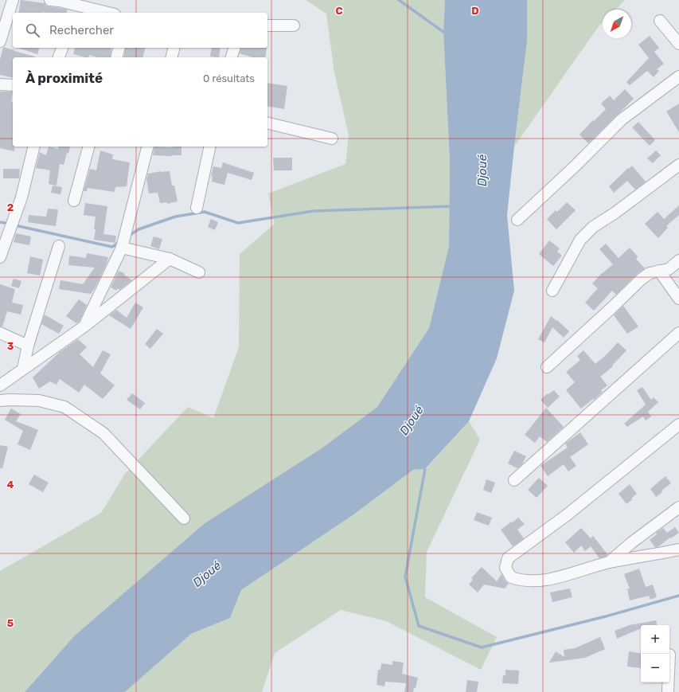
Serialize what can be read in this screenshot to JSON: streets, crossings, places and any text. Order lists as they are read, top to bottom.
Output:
{
  "water": ["Djoué"],
  "north": "bottom left",
  "page": {
    "search": "Rechercher",
    "heading": ["À proximité", "0 résultats"],
    "map_buttons": ["+", "−"]
  },
  "grid": {
    "columns": ["C", "D"],
    "rows": [
      "2",
      "3",
      "4",
      "5"
    ]
  }
}
